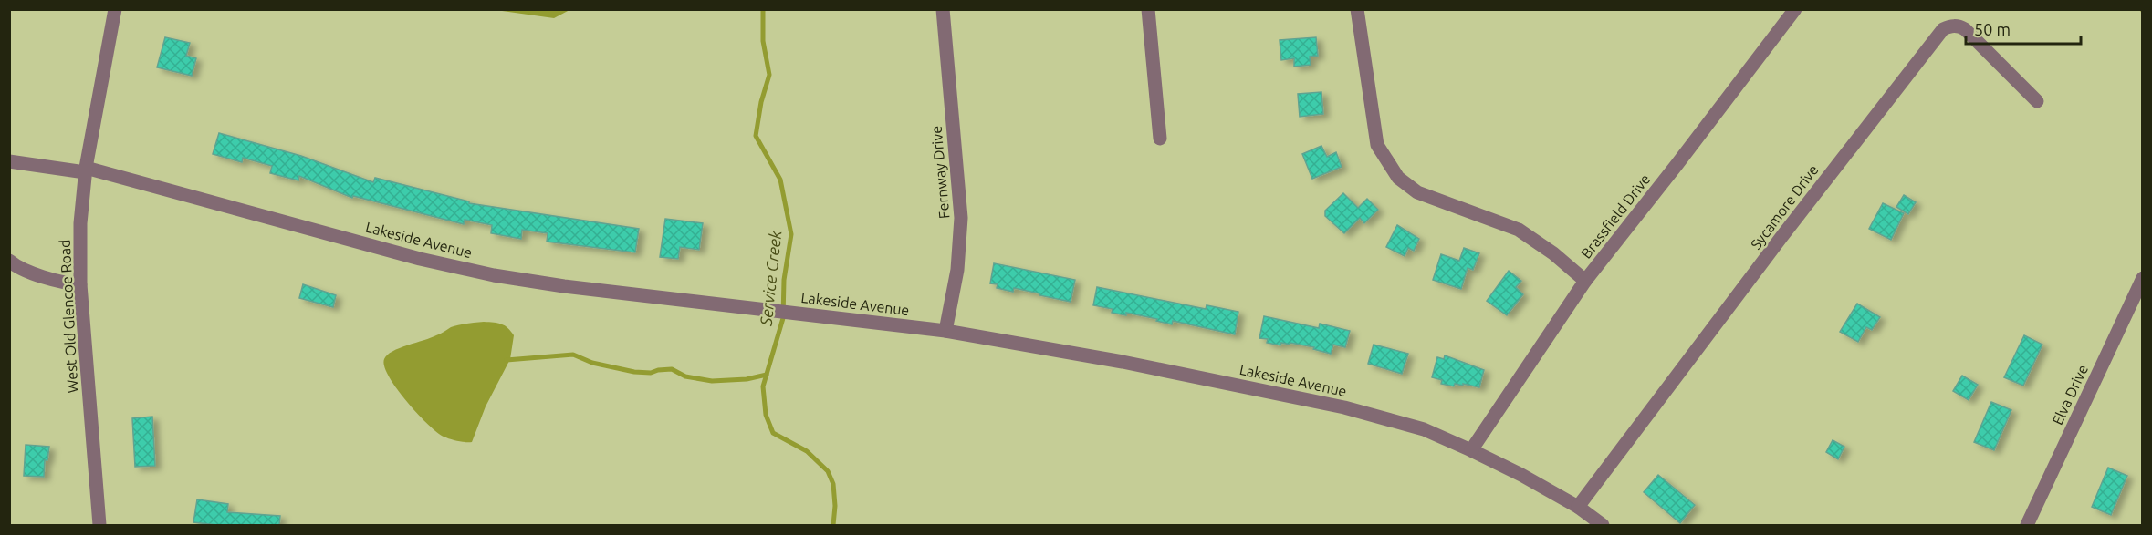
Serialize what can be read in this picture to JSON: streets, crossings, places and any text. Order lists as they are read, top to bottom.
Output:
{
  "streets": {
    "street": [
      "Fernway Drive",
      "Sycamore Drive",
      "Brassfield Drive",
      "Lakeside Avenue",
      "West Old Glencoe Road",
      "Elva Drive"
    ]
  },
  "crossings": [
    ["Fernway Drive", "Lakeside Avenue"],
    ["Sycamore Drive", "Lakeside Avenue"],
    ["Brassfield Drive", "Lakeside Avenue"],
    ["Lakeside Avenue", "West Old Glencoe Road"]
  ],
  "water": ["Service Creek"],
  "scale_bar": "50 m"
}
